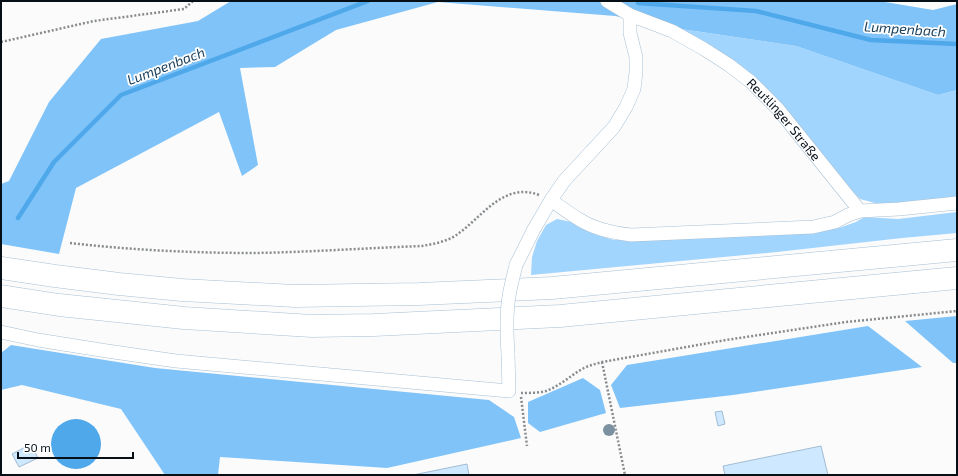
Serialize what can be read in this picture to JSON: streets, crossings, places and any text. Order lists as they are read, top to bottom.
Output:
{
  "streets": {
    "street": ["Reutlinger Straße"]
  },
  "water": ["Lumpenbach"],
  "scale_bar": "50 m"
}
